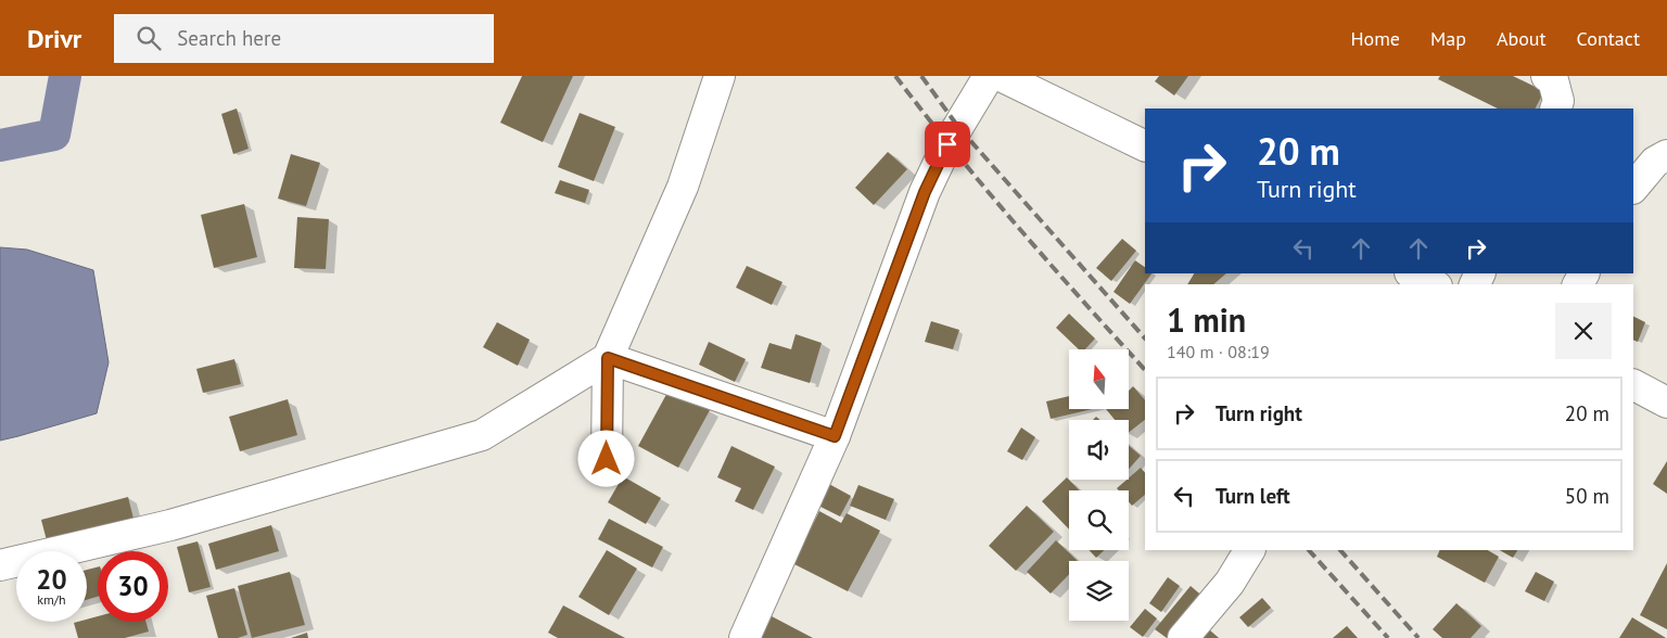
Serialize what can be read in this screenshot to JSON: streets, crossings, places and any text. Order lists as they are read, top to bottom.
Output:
{
  "north": "top",
  "page": {
    "header": "Drivr",
    "search": "Search here",
    "nav": [
      "Home",
      "Map",
      "About",
      "Contact"
    ],
    "turn": ["20 m", "Turn right"],
    "heading": ["1 min", "140 m · 08:19"],
    "list": [
      {
        "name": "Turn right",
        "value": "20 m"
      },
      {
        "name": "Turn left",
        "value": "50 m"
      }
    ],
    "speed": "20 km/h",
    "limit": "30"
  }
}
